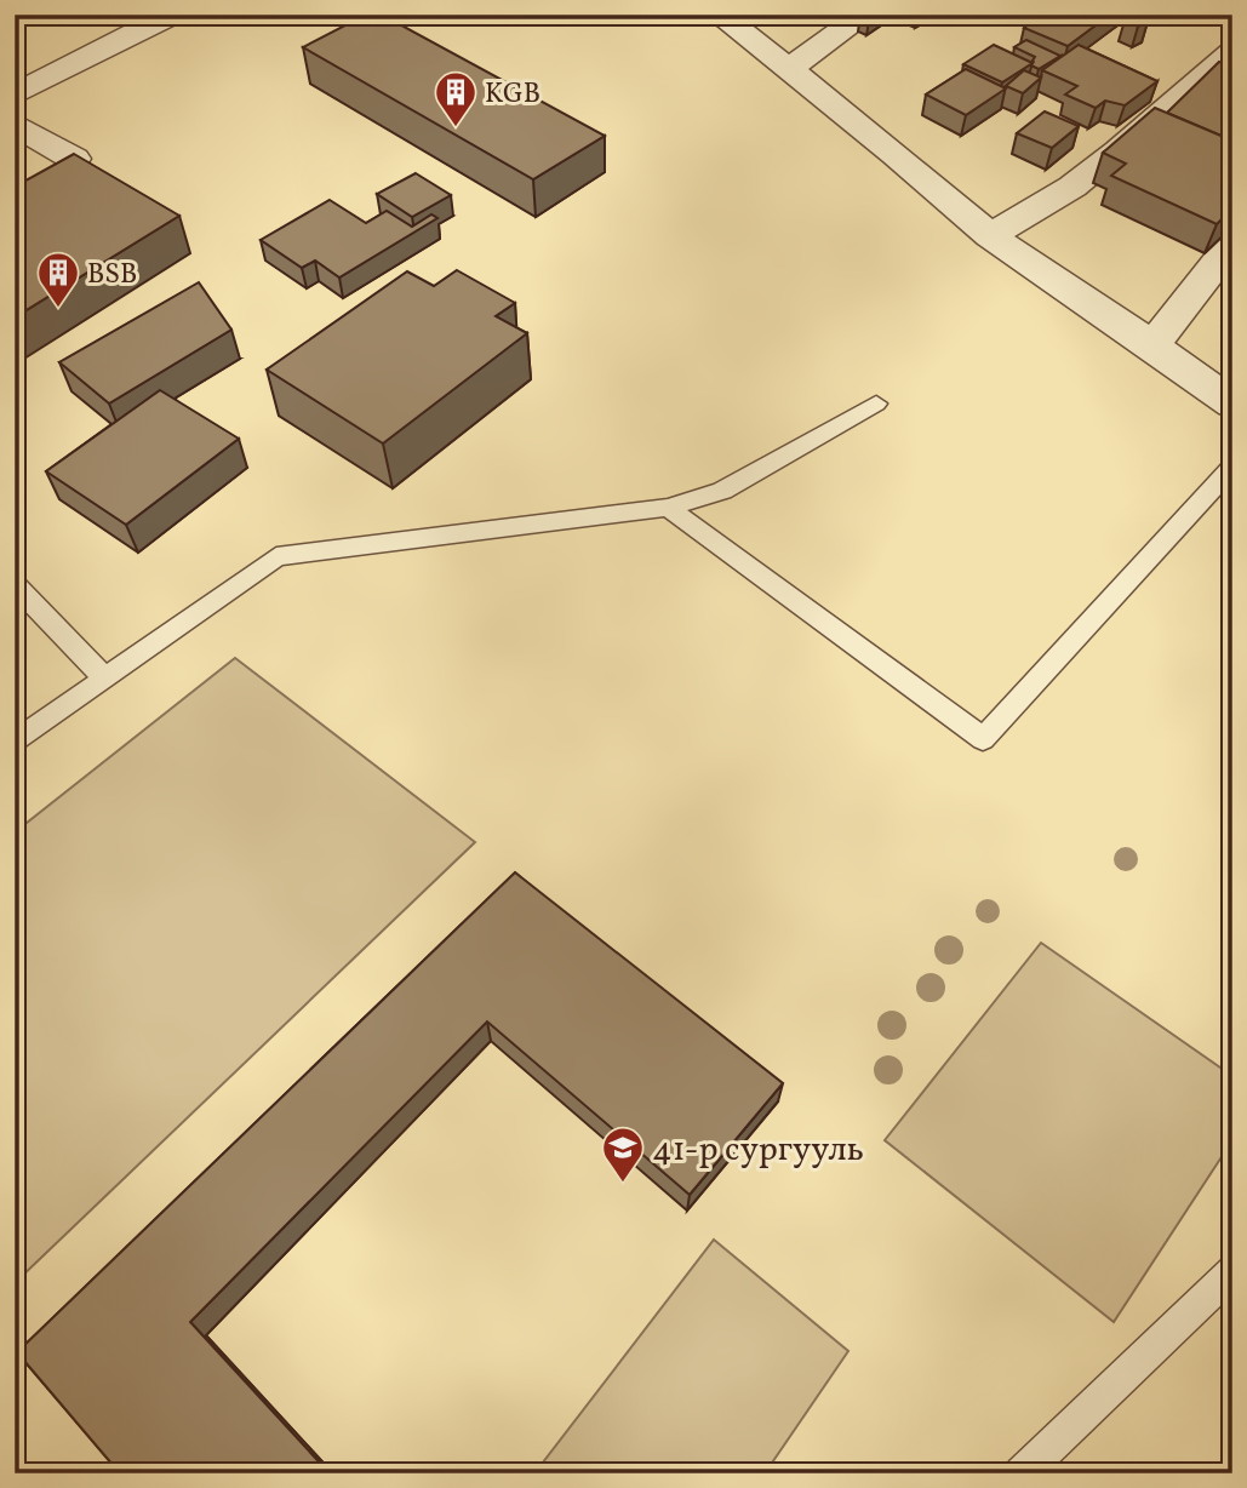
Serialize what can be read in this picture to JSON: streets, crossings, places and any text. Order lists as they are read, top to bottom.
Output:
{
  "places": {
    "building": ["KGB", "BSB"],
    "school or university": ["41-р сургууль"]
  }
}
